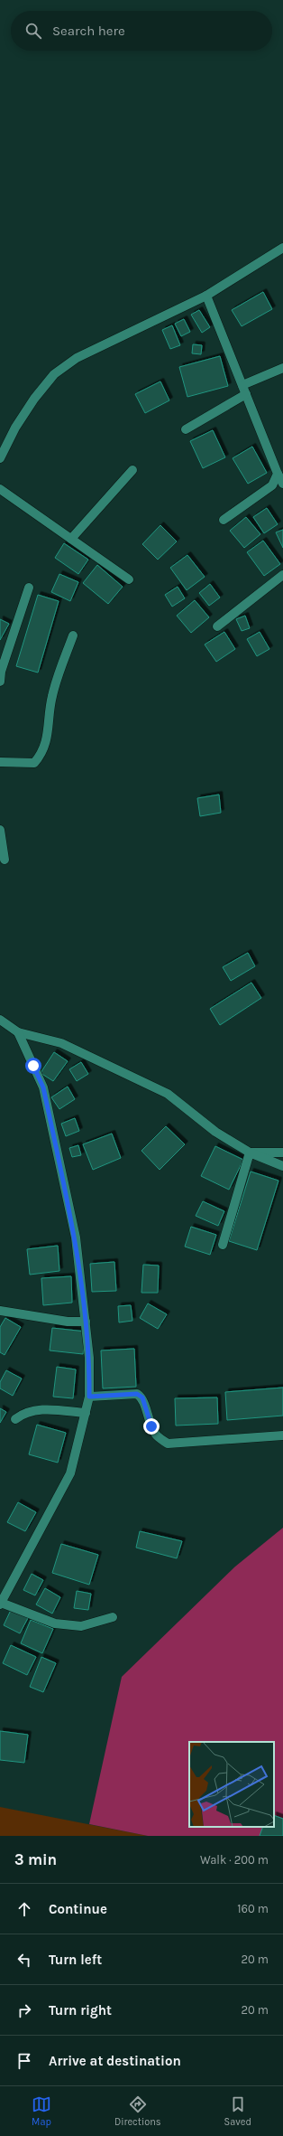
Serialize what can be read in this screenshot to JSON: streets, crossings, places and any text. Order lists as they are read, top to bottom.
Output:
{
  "page": {
    "search": "Search here",
    "heading": ["3 min", "Walk · 200 m"],
    "list": [
      ["Continue", "160 m"],
      ["Turn left", "20 m"],
      ["Turn right", "20 m"],
      "Arrive at destination"
    ],
    "nav": ["Map", "Directions", "Saved"]
  }
}
